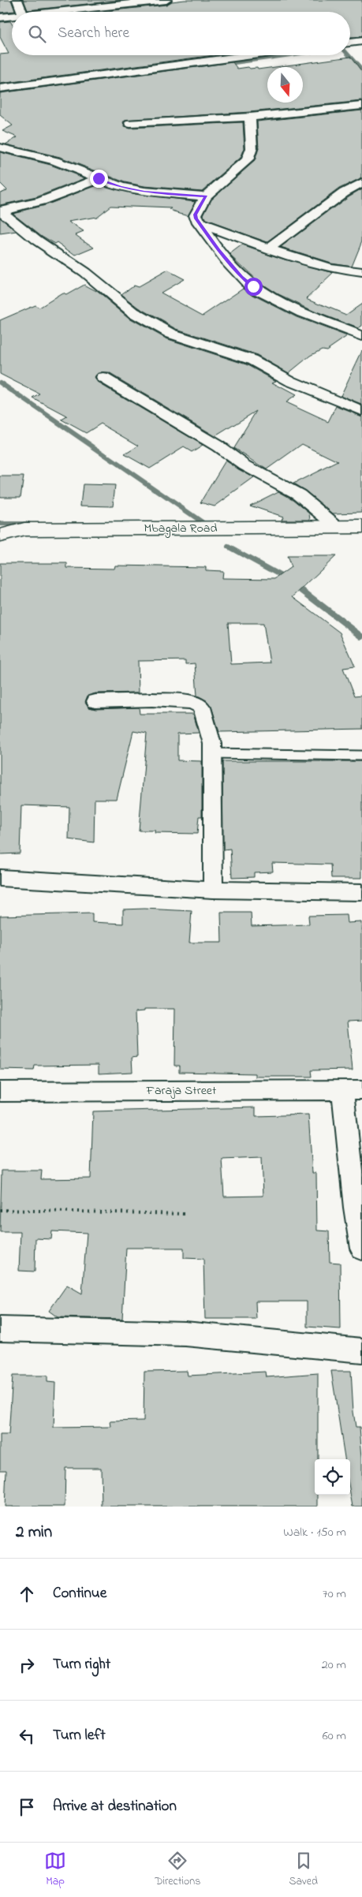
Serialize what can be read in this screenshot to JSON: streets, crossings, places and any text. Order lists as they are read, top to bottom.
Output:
{
  "streets": {
    "street": ["Mbagala Road", "Faraja Street"]
  },
  "north": "bottom",
  "page": {
    "search": "Search here",
    "heading": ["2 min", "Walk · 150 m"],
    "list": [
      ["Continue", "70 m"],
      ["Turn right", "20 m"],
      ["Turn left", "60 m"],
      "Arrive at destination"
    ],
    "nav": ["Map", "Directions", "Saved"]
  }
}
